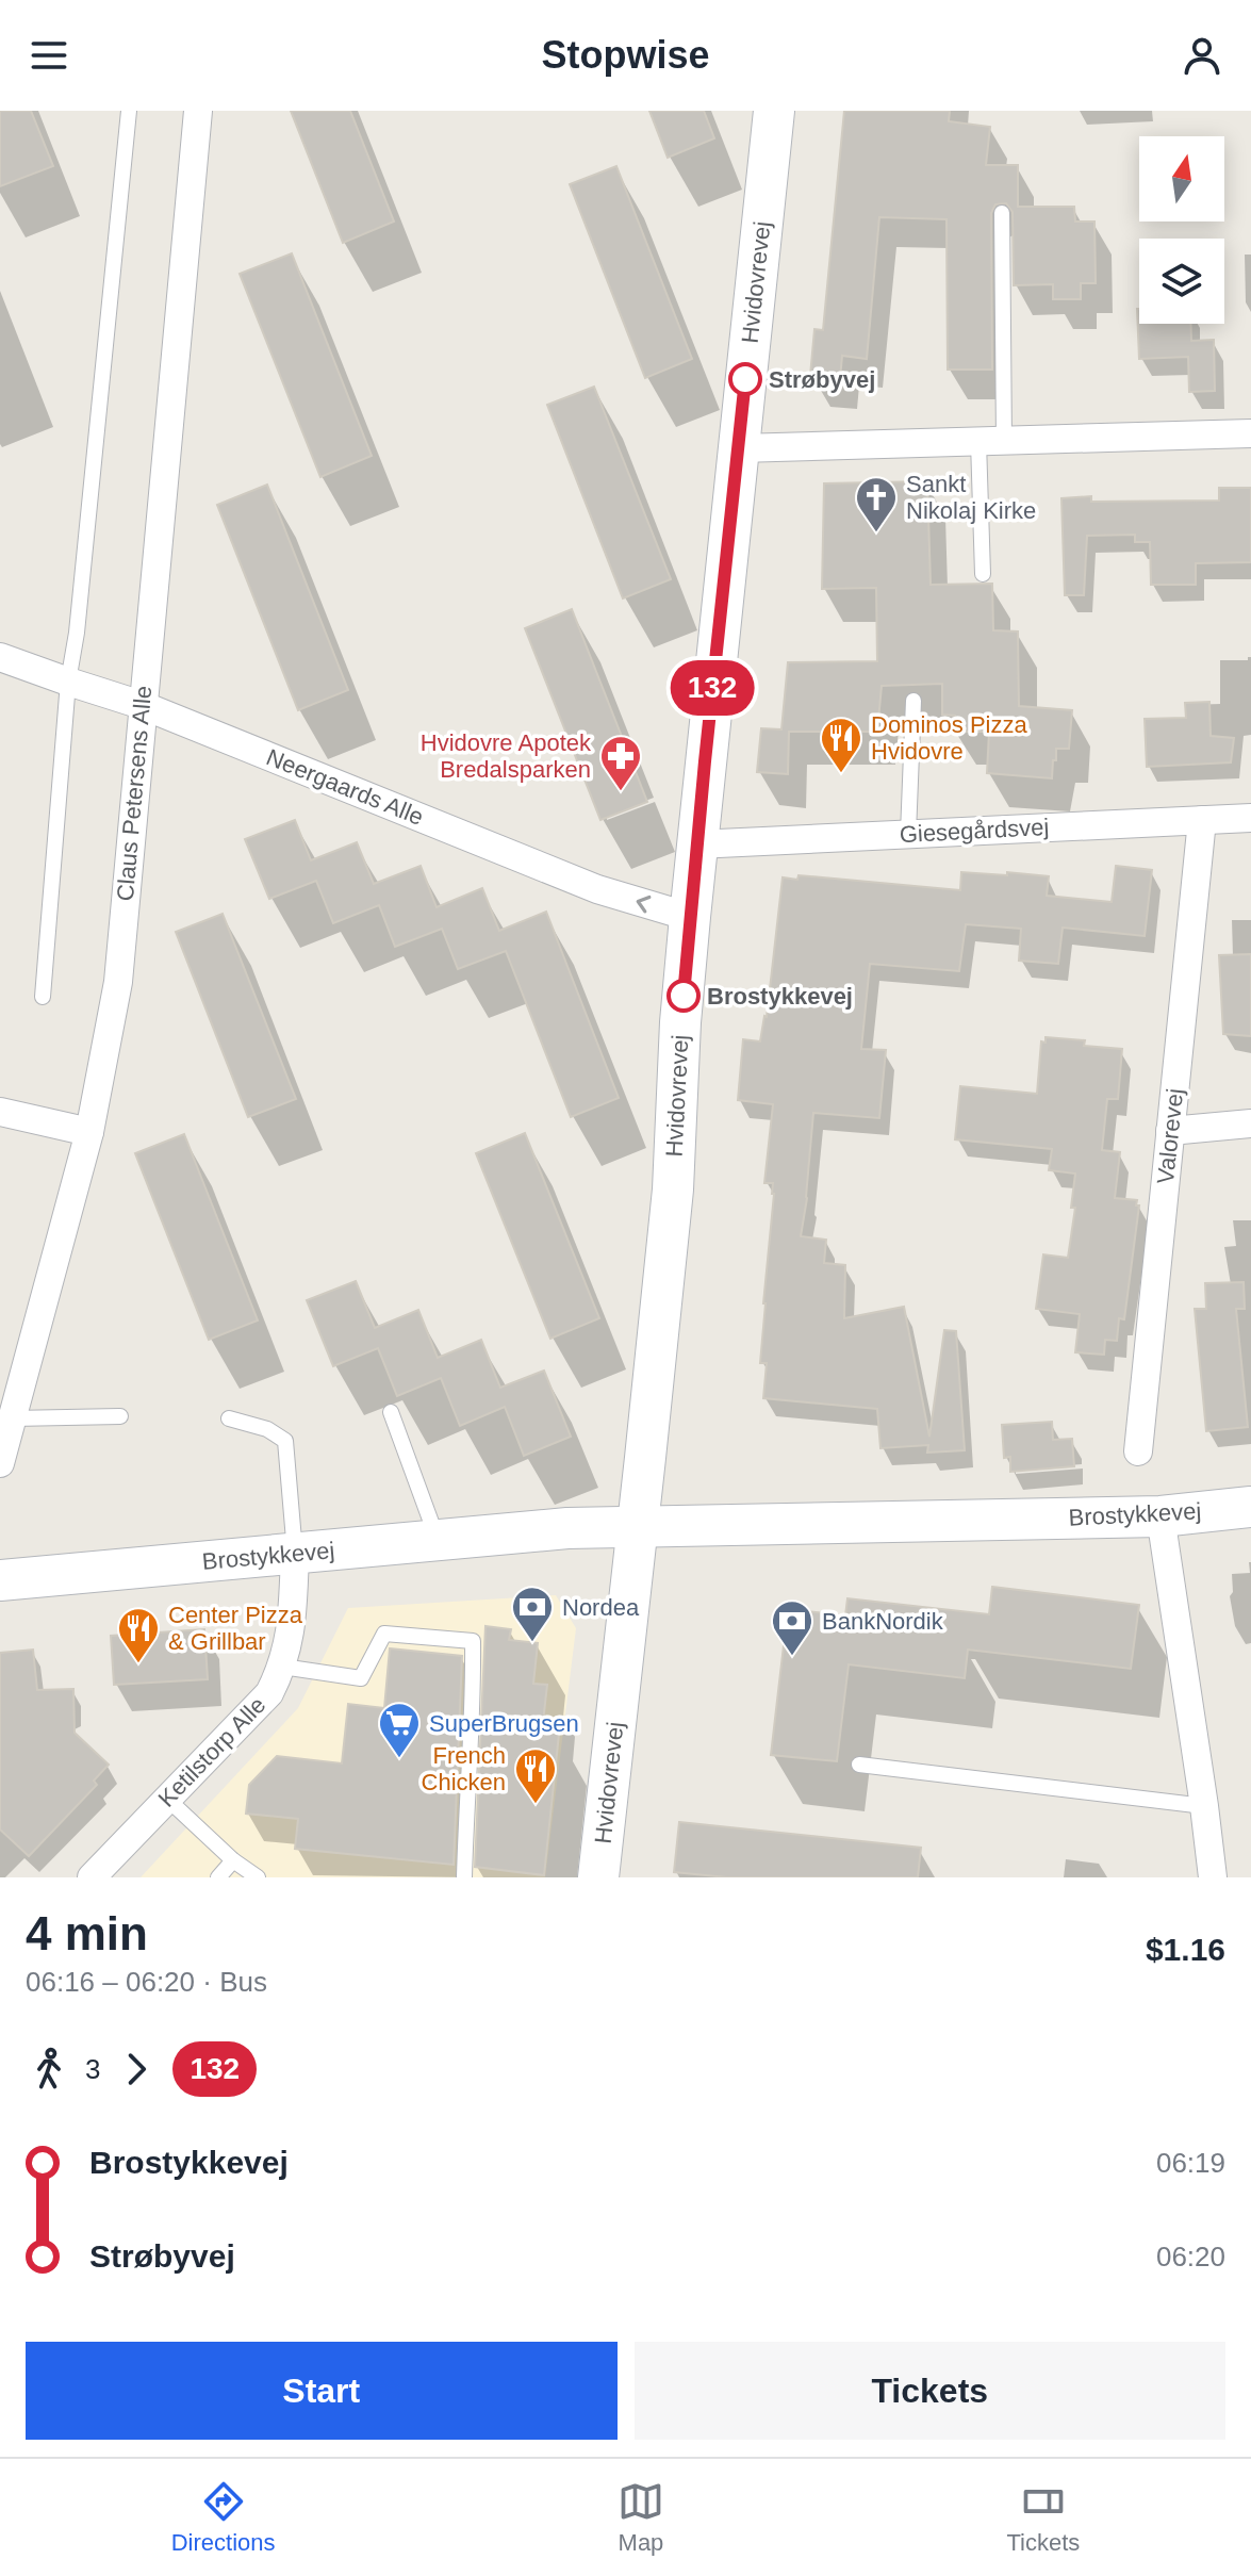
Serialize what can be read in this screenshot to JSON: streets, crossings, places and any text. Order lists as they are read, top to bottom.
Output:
{
  "streets": {
    "street": [
      "Hvidovrevej",
      "Neergaards Alle",
      "Claus Petersens Alle",
      "Giesegårdsvej",
      "Valorevej",
      "Brostykkevej",
      "Ketilstorp Alle"
    ]
  },
  "crossings": [
    ["Hvidovrevej", "Neergaards Alle"],
    ["Hvidovrevej", "Giesegårdsvej"],
    ["Hvidovrevej", "Brostykkevej"],
    ["Neergaards Alle", "Claus Petersens Alle"],
    ["Giesegårdsvej", "Valorevej"],
    ["Brostykkevej", "Ketilstorp Alle"]
  ],
  "one_way": ["Neergaards Alle"],
  "places": {
    "other": ["Strøbyvej", "Brostykkevej"],
    "church": ["Sankt Nikolaj Kirke"],
    "restaurant": ["Dominos Pizza Hvidovre", "Center Pizza & Grillbar", "French Chicken"],
    "pharmacy": ["Hvidovre Apotek Bredalsparken"],
    "bank": ["Nordea", "BankNordik"],
    "supermarket": ["SuperBrugsen"]
  },
  "lines": ["bus line 132"],
  "north": "top",
  "page": {
    "header": "Stopwise",
    "on_map": "132",
    "heading": ["4 min", "06:16 – 06:20 · Bus", "$1.16"],
    "legs": ["3", "132"],
    "list": [
      {
        "name": "Brostykkevej",
        "value": "06:19"
      },
      {
        "name": "Strøbyvej",
        "value": "06:20"
      }
    ],
    "buttons": ["Start", "Tickets"],
    "tabs": ["Directions", "Map", "Tickets"]
  }
}
